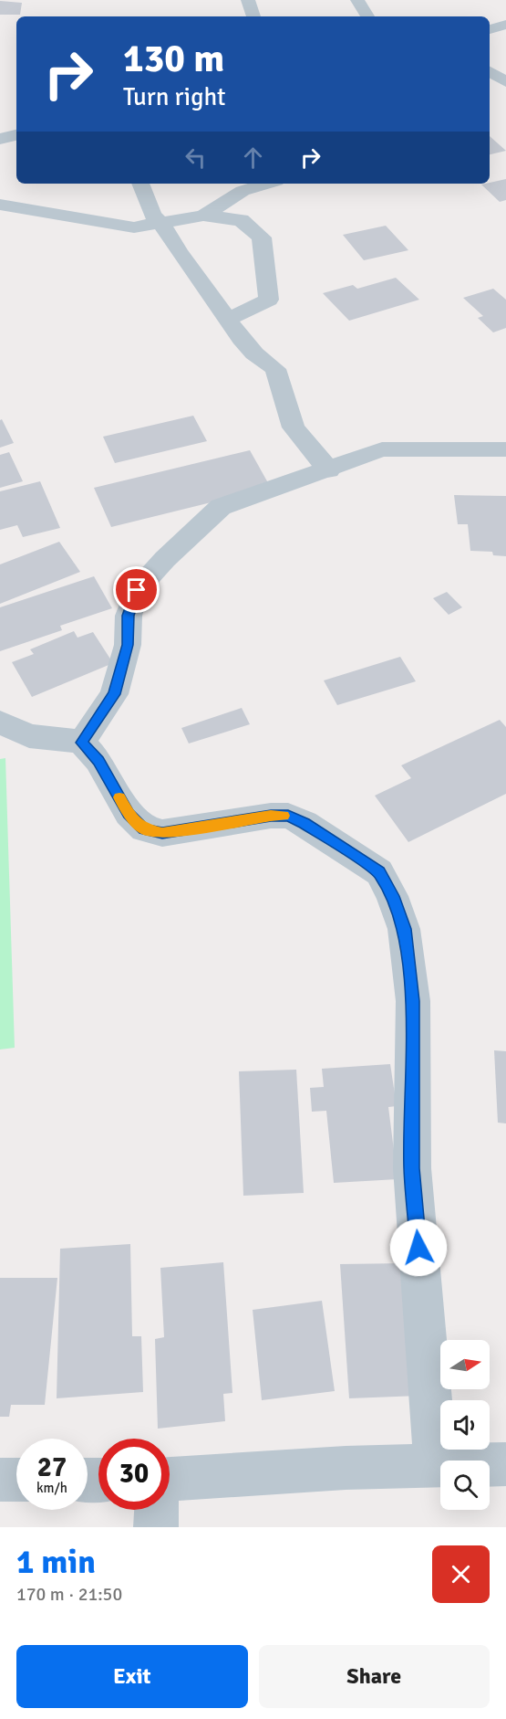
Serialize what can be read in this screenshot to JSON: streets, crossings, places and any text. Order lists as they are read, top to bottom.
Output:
{
  "north": "right",
  "page": {
    "turn": ["130 m", "Turn right"],
    "speed": "27 km/h",
    "limit": "30",
    "heading": ["1 min", "170 m · 21:50"],
    "buttons": ["Exit", "Share"]
  }
}
